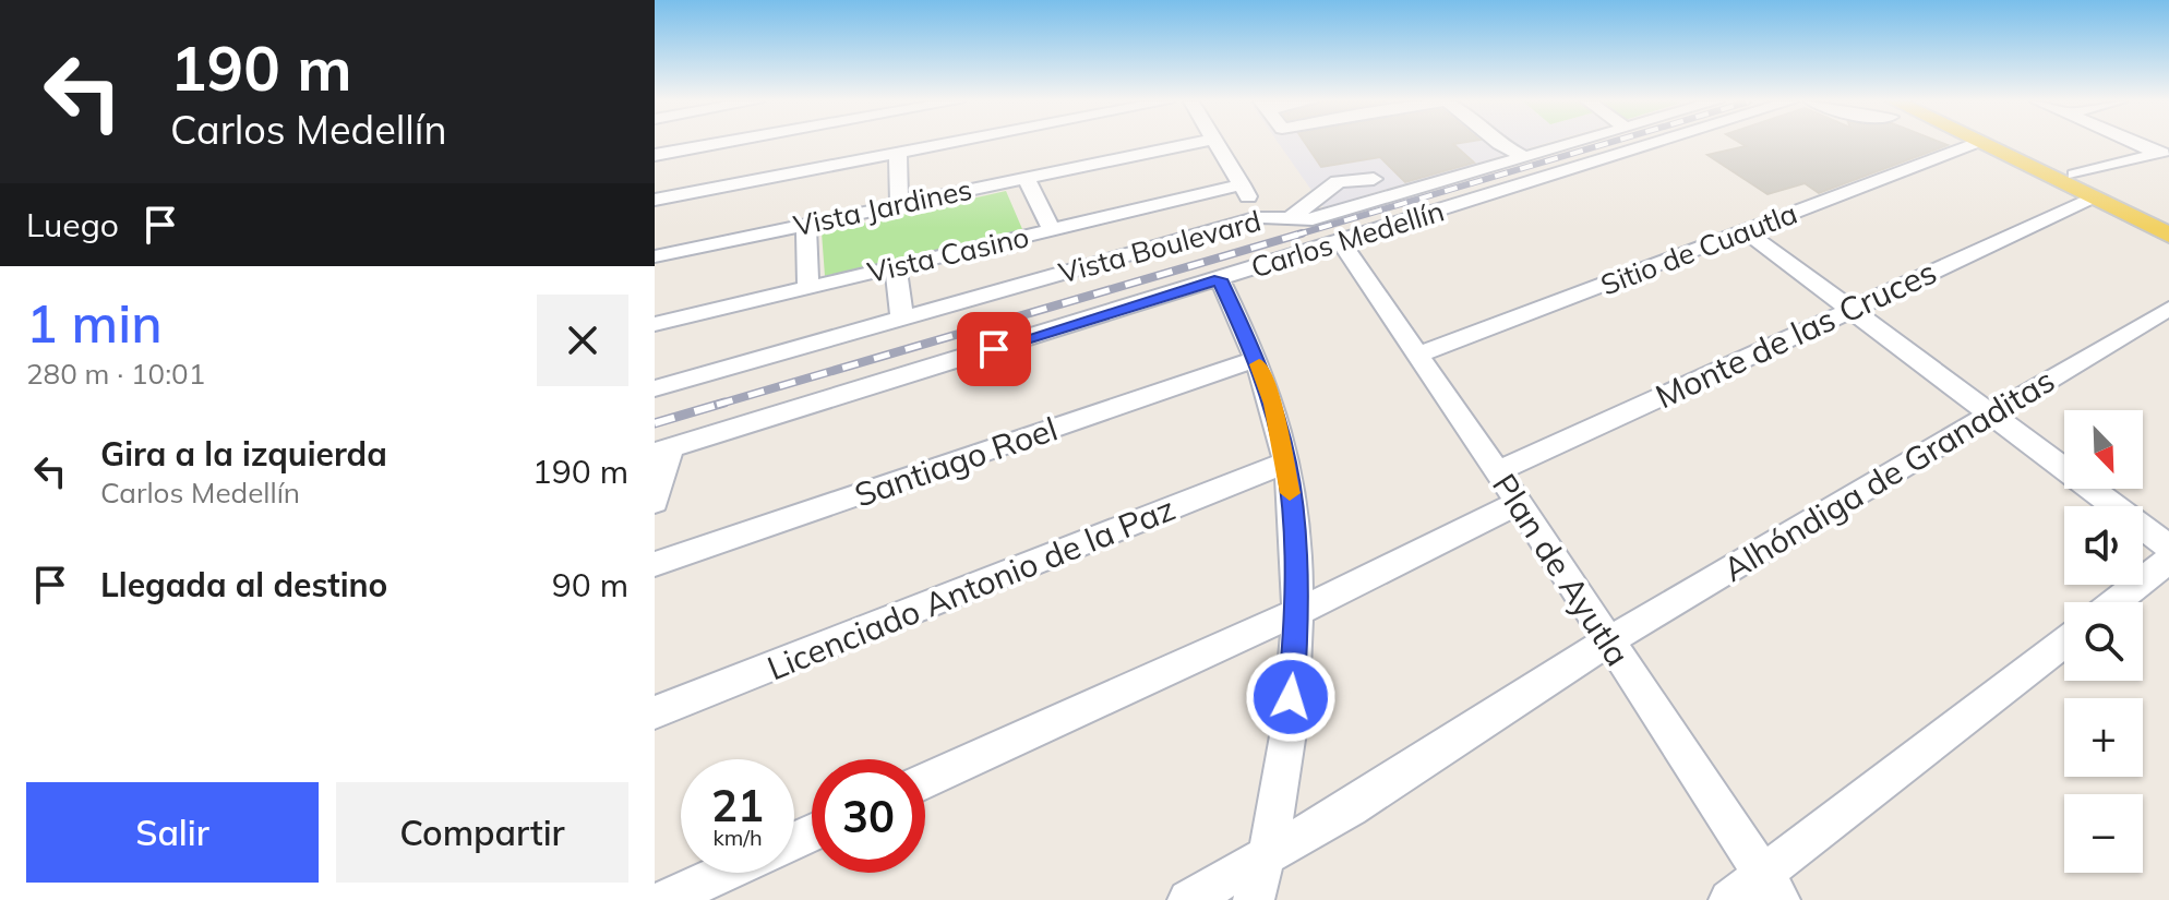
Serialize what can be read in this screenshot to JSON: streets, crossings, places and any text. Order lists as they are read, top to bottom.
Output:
{
  "streets": {
    "street": [
      "Vista Jardines",
      "Carlos Medellín",
      "Vista Boulevard",
      "Sitio de Cuautla",
      "Vista Casino",
      "Monte de las Cruces",
      "Santiago Roel",
      "Alhóndiga de Granaditas",
      "Plan de Ayutla",
      "Licenciado Antonio de la Paz"
    ]
  },
  "crossings": [
    ["Carlos Medellín", "Plan de Ayutla"],
    ["Sitio de Cuautla", "Plan de Ayutla"],
    ["Monte de las Cruces", "Plan de Ayutla"],
    ["Alhóndiga de Granaditas", "Plan de Ayutla"]
  ],
  "north": "bottom right",
  "page": {
    "turn": ["190 m", "Carlos Medellín"],
    "then": "Luego",
    "heading": ["1 min", "280 m · 10:01"],
    "map_buttons": ["+", "−"],
    "list": [
      {
        "name": "Gira a la izquierda",
        "note": "Carlos Medellín",
        "value": "190 m"
      },
      {
        "name": "Llegada al destino",
        "value": "90 m"
      }
    ],
    "speed": "21 km/h",
    "limit": "30",
    "buttons": ["Salir", "Compartir"]
  }
}
